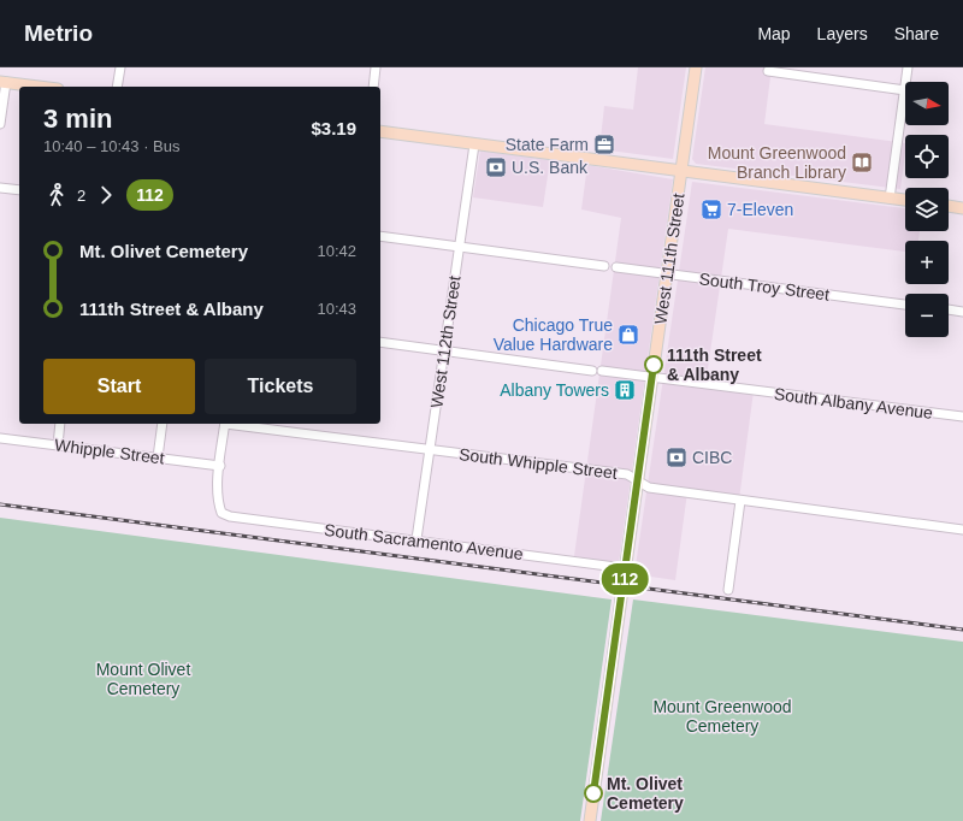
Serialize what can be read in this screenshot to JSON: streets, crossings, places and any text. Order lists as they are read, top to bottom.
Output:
{
  "streets": {
    "main road": ["West 111th Street"],
    "street": [
      "South Troy Street",
      "West 112th Street",
      "South Albany Avenue",
      "Whipple Street",
      "South Whipple Street",
      "South Sacramento Avenue"
    ]
  },
  "crossings": [
    ["West 111th Street", "South Troy Street"],
    ["West 111th Street", "South Albany Avenue"],
    ["West 111th Street", "South Whipple Street"],
    ["West 111th Street", "South Sacramento Avenue"],
    ["West 112th Street", "South Whipple Street"],
    ["West 112th Street", "South Sacramento Avenue"],
    ["Whipple Street", "South Sacramento Avenue"]
  ],
  "parks": ["Mount Olivet Cemetery", "Mount Greenwood Cemetery"],
  "places": {
    "office": ["State Farm"],
    "library": ["Mount Greenwood Branch Library"],
    "bank": ["U.S. Bank", "CIBC"],
    "supermarket": ["7-Eleven"],
    "shop": ["Chicago True Value Hardware"],
    "other": ["111th Street & Albany", "Mt. Olivet Cemetery"],
    "building": ["Albany Towers"]
  },
  "lines": ["bus line 112"],
  "north": "right",
  "page": {
    "header": "Metrio",
    "nav": ["Map", "Layers", "Share"],
    "on_map": "112",
    "map_buttons": ["+", "−"],
    "heading": ["3 min", "10:40 – 10:43 · Bus", "$3.19"],
    "legs": ["2", "112"],
    "list": [
      {
        "name": "Mt. Olivet Cemetery",
        "value": "10:42"
      },
      {
        "name": "111th Street & Albany",
        "value": "10:43"
      }
    ],
    "buttons": ["Start", "Tickets"]
  }
}
